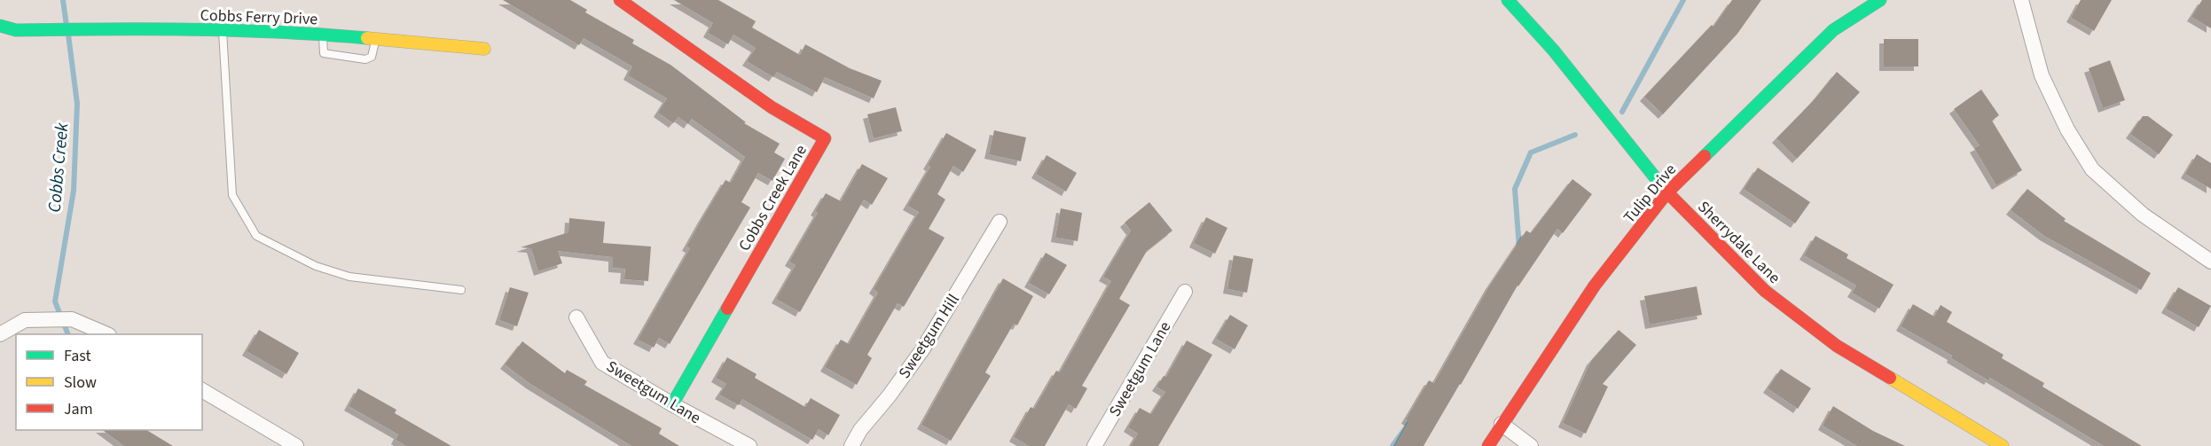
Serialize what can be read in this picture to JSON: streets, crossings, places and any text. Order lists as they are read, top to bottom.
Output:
{
  "streets": {
    "street": [
      "Cobbs Ferry Drive",
      "Tulip Drive",
      "Cobbs Creek Lane",
      "Sherrydale Lane",
      "Sweetgum Hill",
      "Sweetgum Lane"
    ]
  },
  "crossings": [
    ["Tulip Drive", "Sherrydale Lane"],
    ["Cobbs Creek Lane", "Sweetgum Lane"]
  ],
  "water": ["Cobbs Creek"],
  "legend": ["Fast", "Slow", "Jam"]
}
